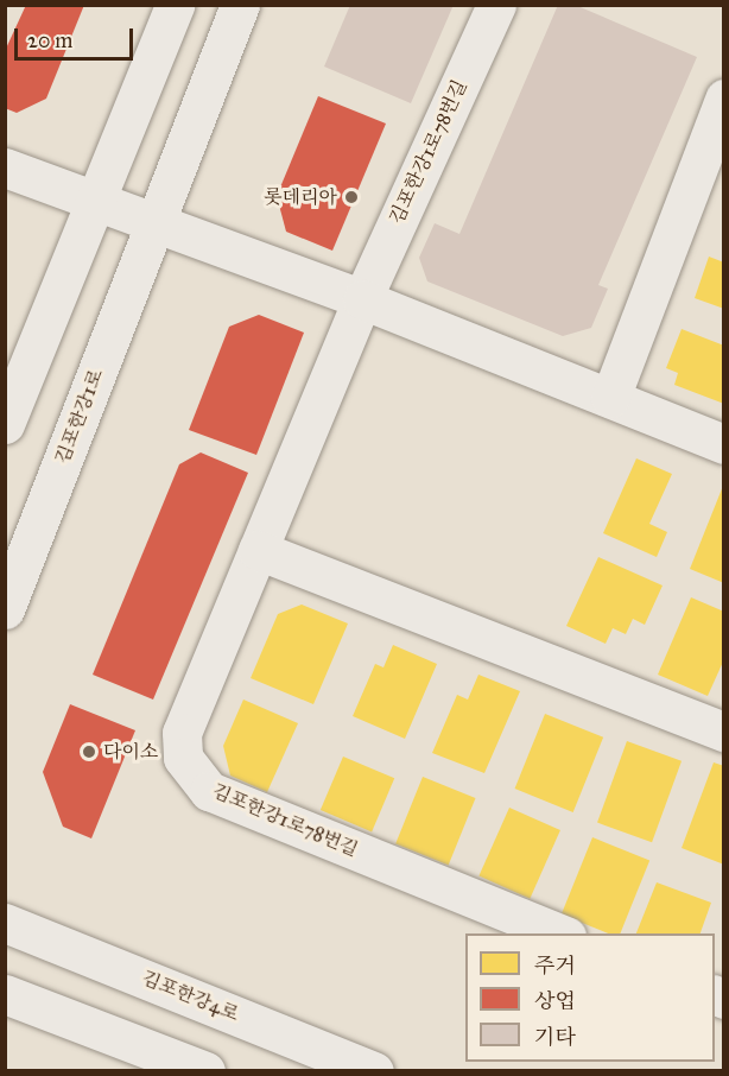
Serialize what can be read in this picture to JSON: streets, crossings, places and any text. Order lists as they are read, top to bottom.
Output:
{
  "streets": {
    "street": ["김포한강1로78번길", "김포한강1로", "김포한강4로"]
  },
  "places": ["롯데리아", "다이소"],
  "legend": ["주거", "상업", "기타"],
  "scale_bar": "20 m"
}
